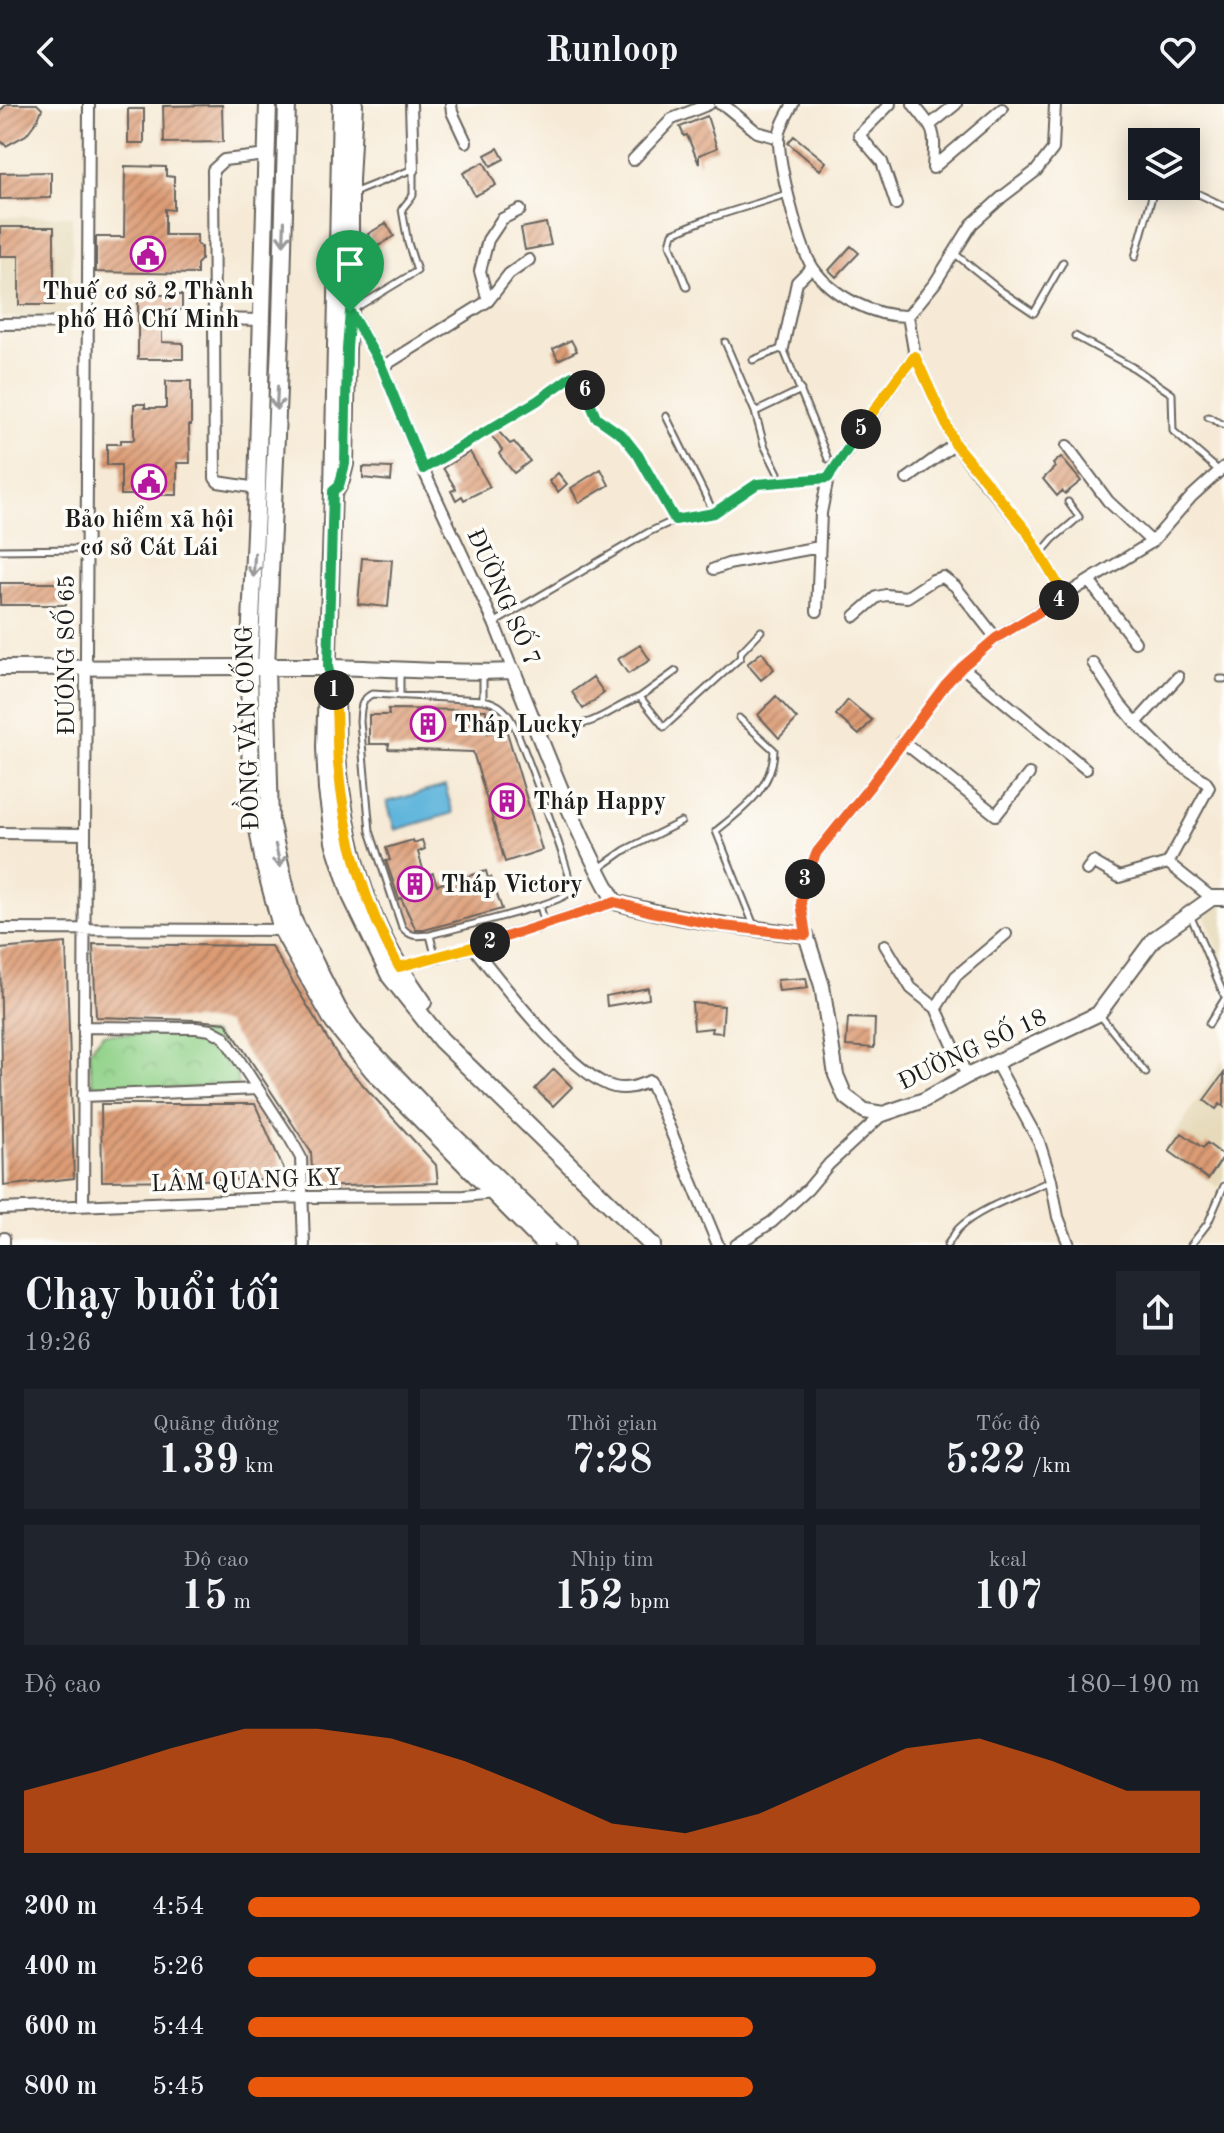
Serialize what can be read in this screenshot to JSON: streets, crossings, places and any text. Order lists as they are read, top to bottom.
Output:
{
  "streets": {
    "main road": ["ĐỒNG VĂN CỐNG"],
    "street": [
      "ĐƯỜNG SỐ 7",
      "ĐƯƠNG SỐ 65",
      "ĐƯỜNG SỐ 18",
      "LÂM QUANG KY"
    ]
  },
  "crossings": [
    ["ĐƯƠNG SỐ 65", "LÂM QUANG KY"],
    ["ĐỒNG VĂN CỐNG", "LÂM QUANG KY"]
  ],
  "places": {
    "public building": ["Thuế cơ sở 2 Thành phố Hồ Chí Minh", "Bảo hiểm xã hội cơ sở Cát Lái"],
    "building": ["Tháp Lucky", "Tháp Happy", "Tháp Victory"]
  },
  "page": {
    "header": "Runloop",
    "pins": [
      "6",
      "5",
      "4",
      "1",
      "3",
      "2"
    ],
    "heading": ["Chạy buổi tối", "19:26"],
    "stats": [
      ["Quãng đường", "1.39 km"],
      ["Thời gian", "7:28"],
      ["Tốc độ", "5:22 /km"],
      ["Độ cao", "15 m"],
      ["Nhịp tim", "152 bpm"],
      ["kcal", "107"]
    ],
    "chart": ["Độ cao", "180–190 m"],
    "list": [
      {
        "name": "200 m",
        "note": "4:54"
      },
      {
        "name": "400 m",
        "note": "5:26"
      },
      {
        "name": "600 m",
        "note": "5:44"
      },
      {
        "name": "800 m",
        "note": "5:45"
      }
    ]
  }
}
